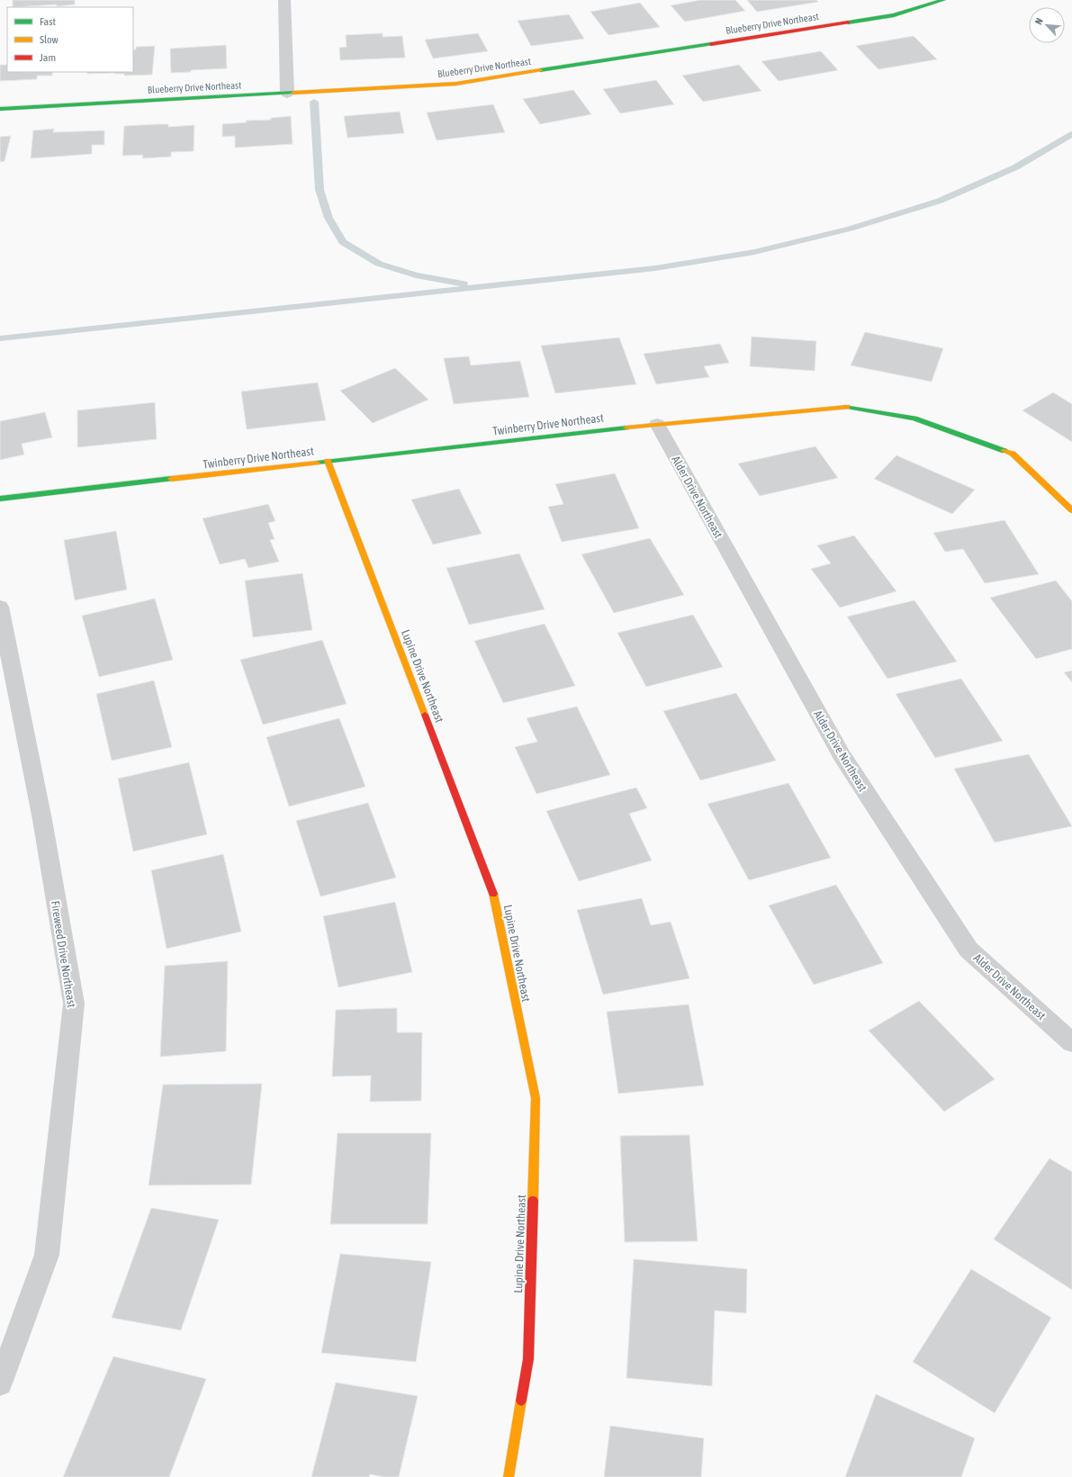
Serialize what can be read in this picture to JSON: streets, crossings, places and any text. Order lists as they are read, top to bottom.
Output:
{
  "streets": {
    "street": [
      "Blueberry Drive Northeast",
      "Twinberry Drive Northeast",
      "Alder Drive Northeast",
      "Lupine Drive Northeast",
      "Fireweed Drive Northeast"
    ]
  },
  "crossings": [
    ["Twinberry Drive Northeast", "Alder Drive Northeast"],
    ["Twinberry Drive Northeast", "Lupine Drive Northeast"]
  ],
  "legend": ["Fast", "Slow", "Jam"],
  "north": "top left"
}
